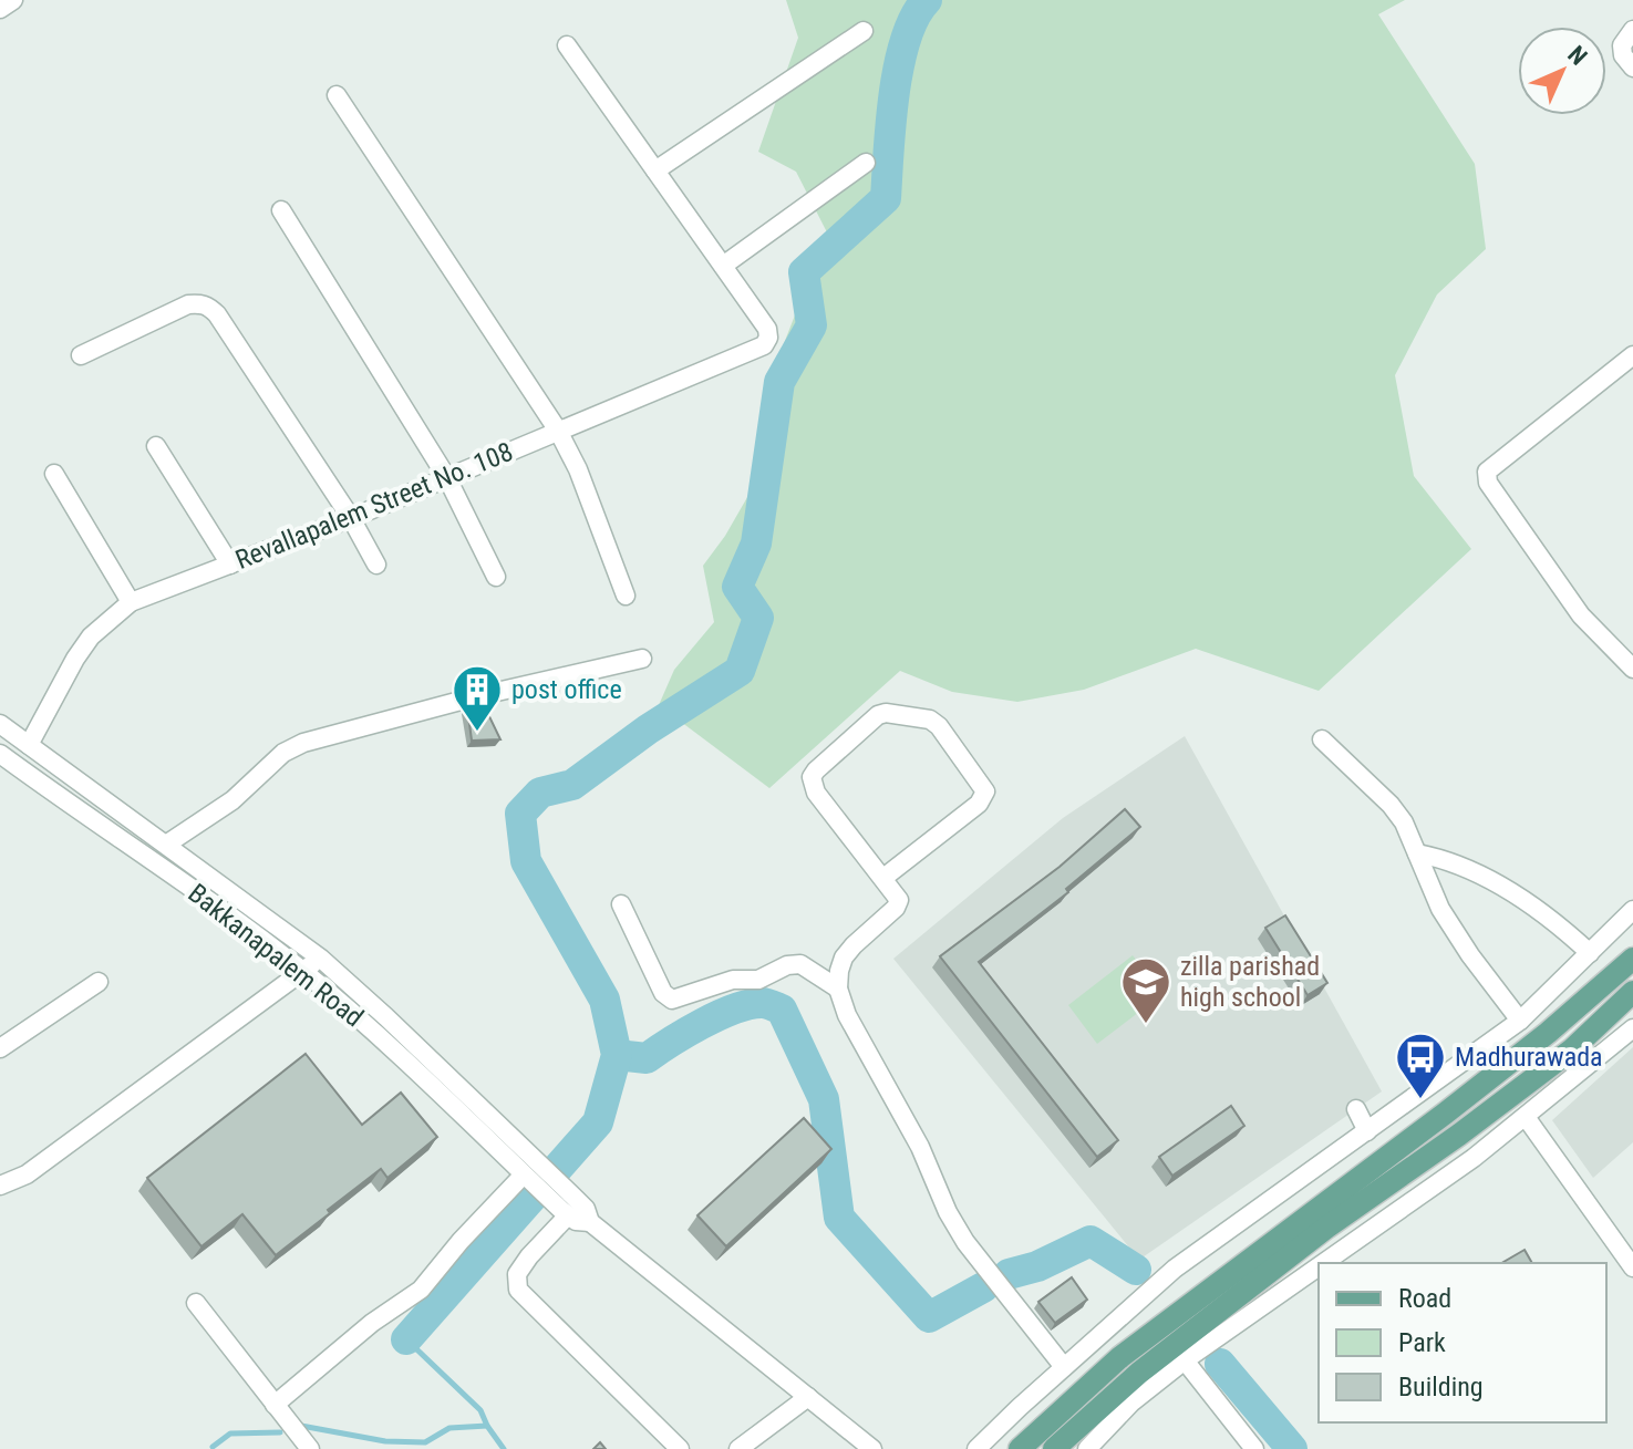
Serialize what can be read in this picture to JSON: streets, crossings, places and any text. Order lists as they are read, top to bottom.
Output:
{
  "streets": {
    "street": ["Revallapalem Street No. 108", "Bakkanapalem Road"]
  },
  "places": {
    "building": ["post office"],
    "school or university": ["zilla parishad high school"],
    "bus stop": ["Madhurawada"]
  },
  "legend": ["Road", "Park", "Building"],
  "north": "top right"
}
